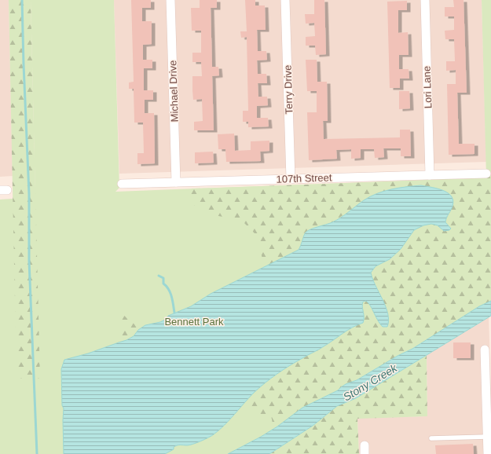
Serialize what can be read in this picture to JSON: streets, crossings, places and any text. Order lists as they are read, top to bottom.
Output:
{
  "streets": {
    "street": [
      "Lori Lane",
      "Terry Drive",
      "Michael Drive",
      "107th Street"
    ]
  },
  "crossings": [
    ["Lori Lane", "107th Street"],
    ["Terry Drive", "107th Street"],
    ["Michael Drive", "107th Street"]
  ],
  "water": ["Stony Creek"],
  "parks": ["Bennett Park"]
}
